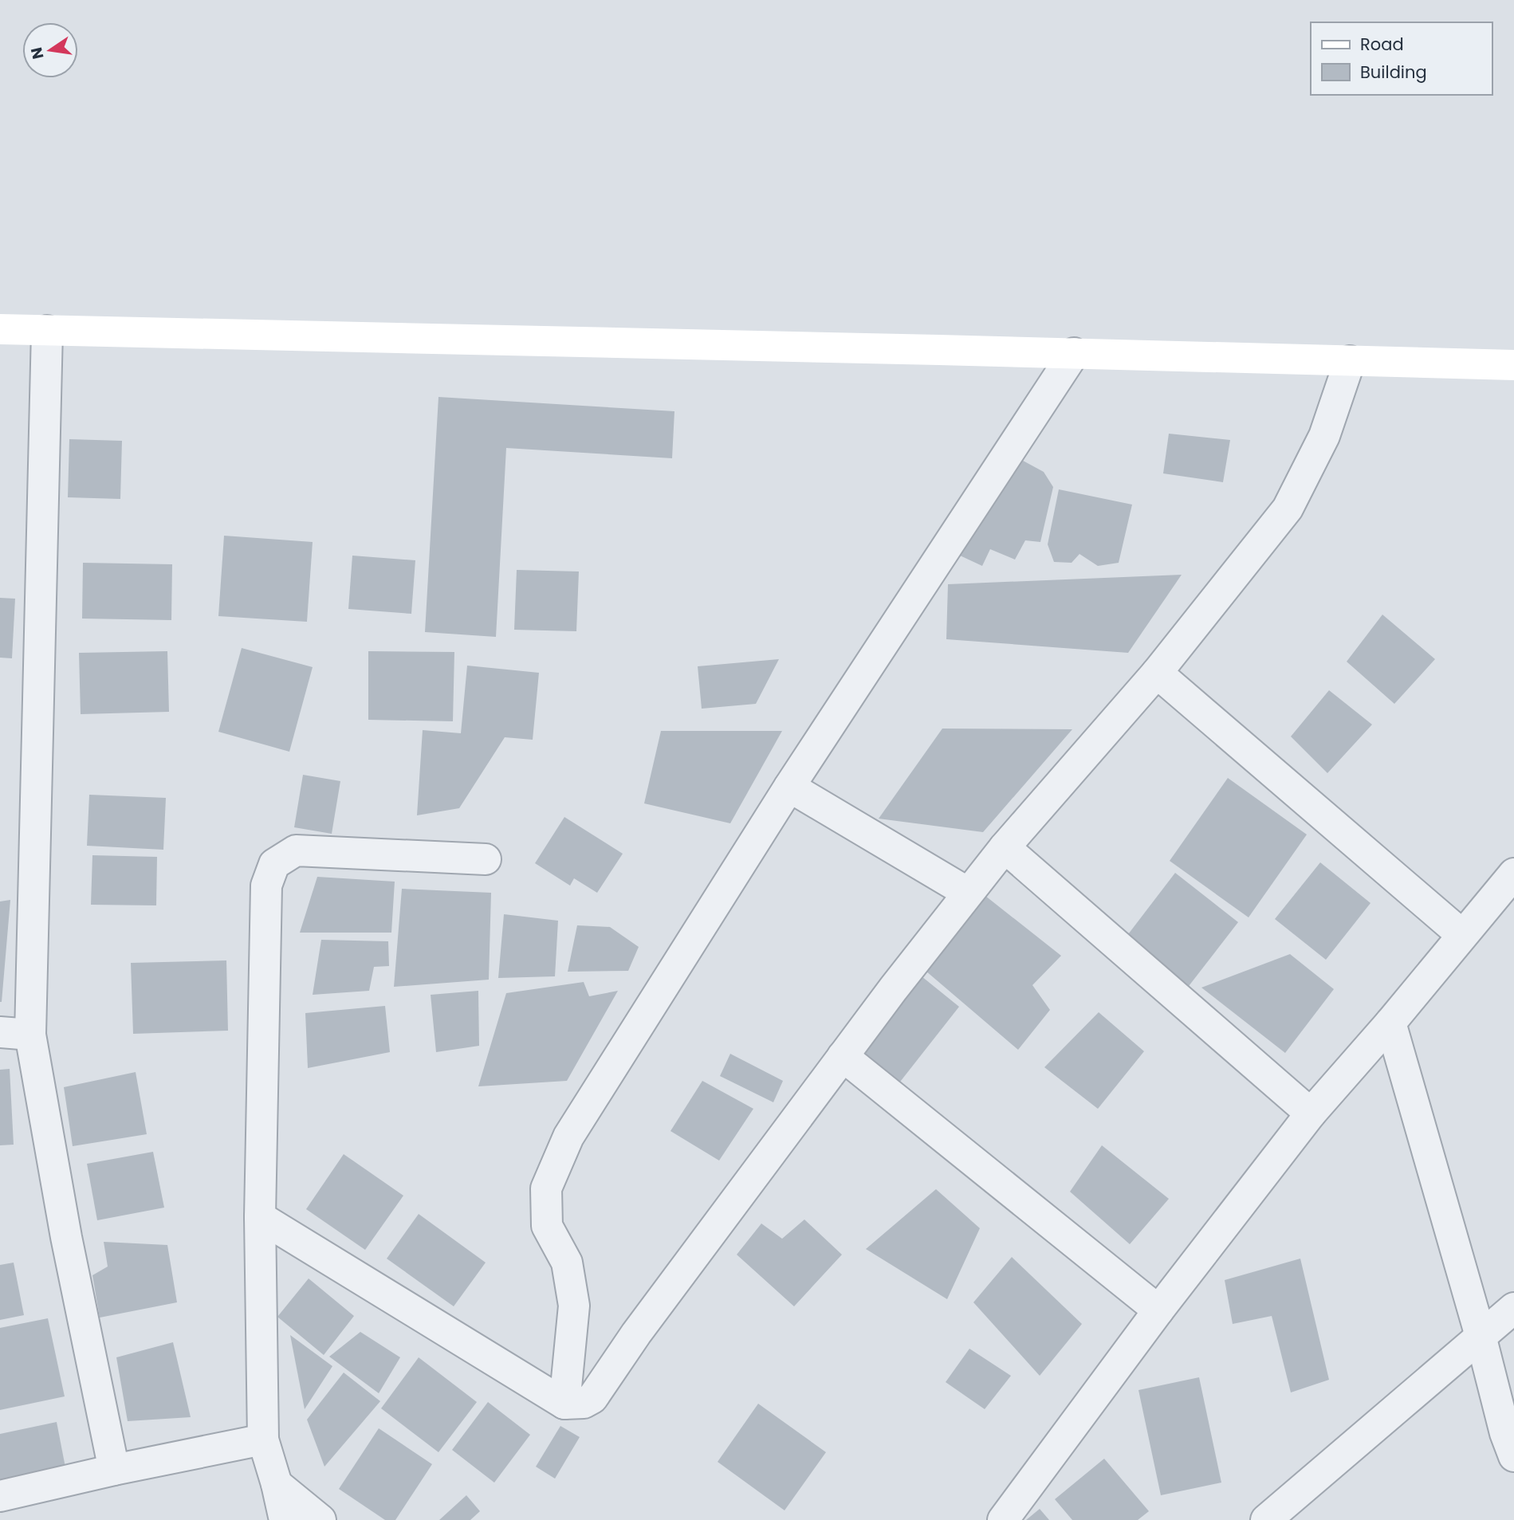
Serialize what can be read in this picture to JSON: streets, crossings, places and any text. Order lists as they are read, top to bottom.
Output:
{
  "legend": ["Road", "Building"],
  "north": "left"
}
